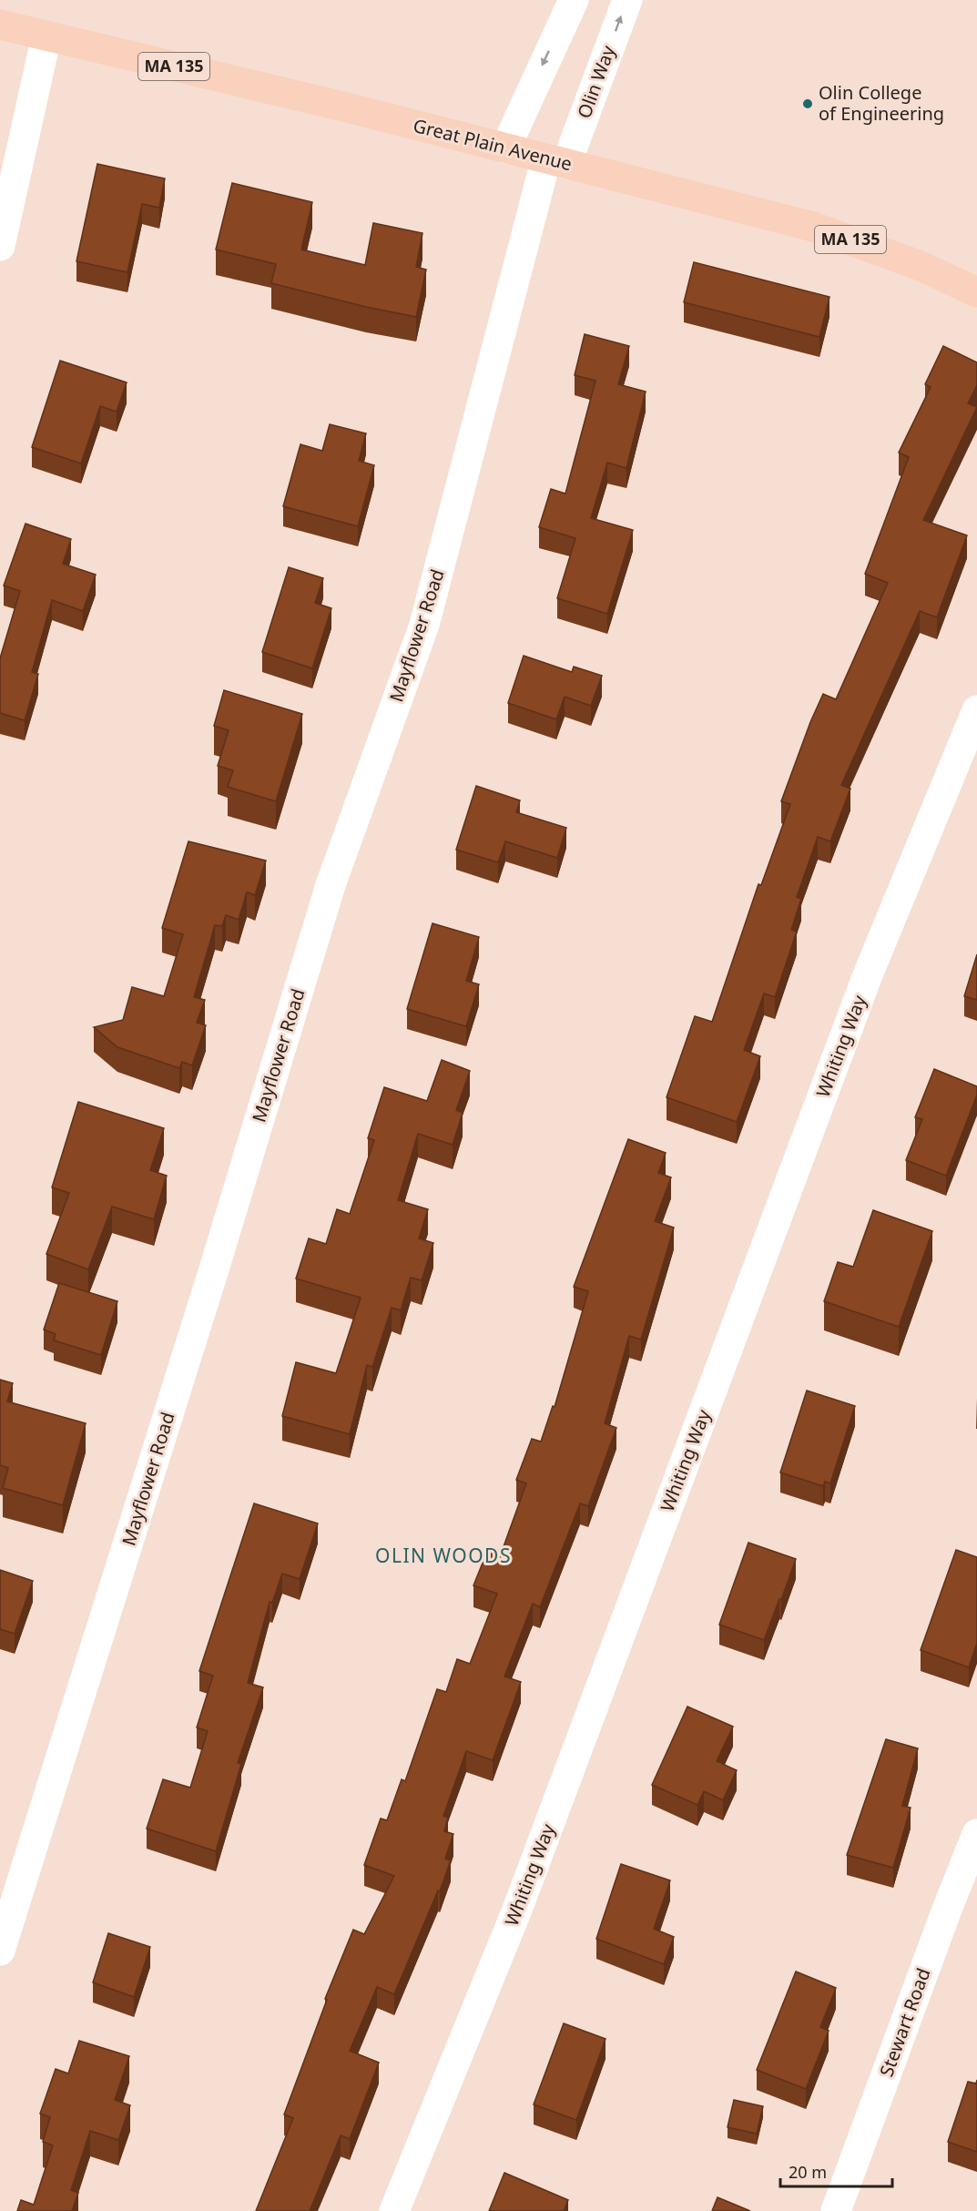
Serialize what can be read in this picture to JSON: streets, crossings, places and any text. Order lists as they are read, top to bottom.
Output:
{
  "streets": {
    "main road": ["MA 135", "Great Plain Avenue"],
    "street": [
      "Olin Way",
      "Mayflower Road",
      "Whiting Way",
      "Stewart Road"
    ]
  },
  "crossings": [
    ["Olin Way", "Great Plain Avenue"],
    ["Olin Way", "Mayflower Road"],
    ["Great Plain Avenue", "Mayflower Road"]
  ],
  "districts": ["OLIN WOODS"],
  "places": ["Olin College of Engineering"],
  "scale_bar": "20 m"
}
